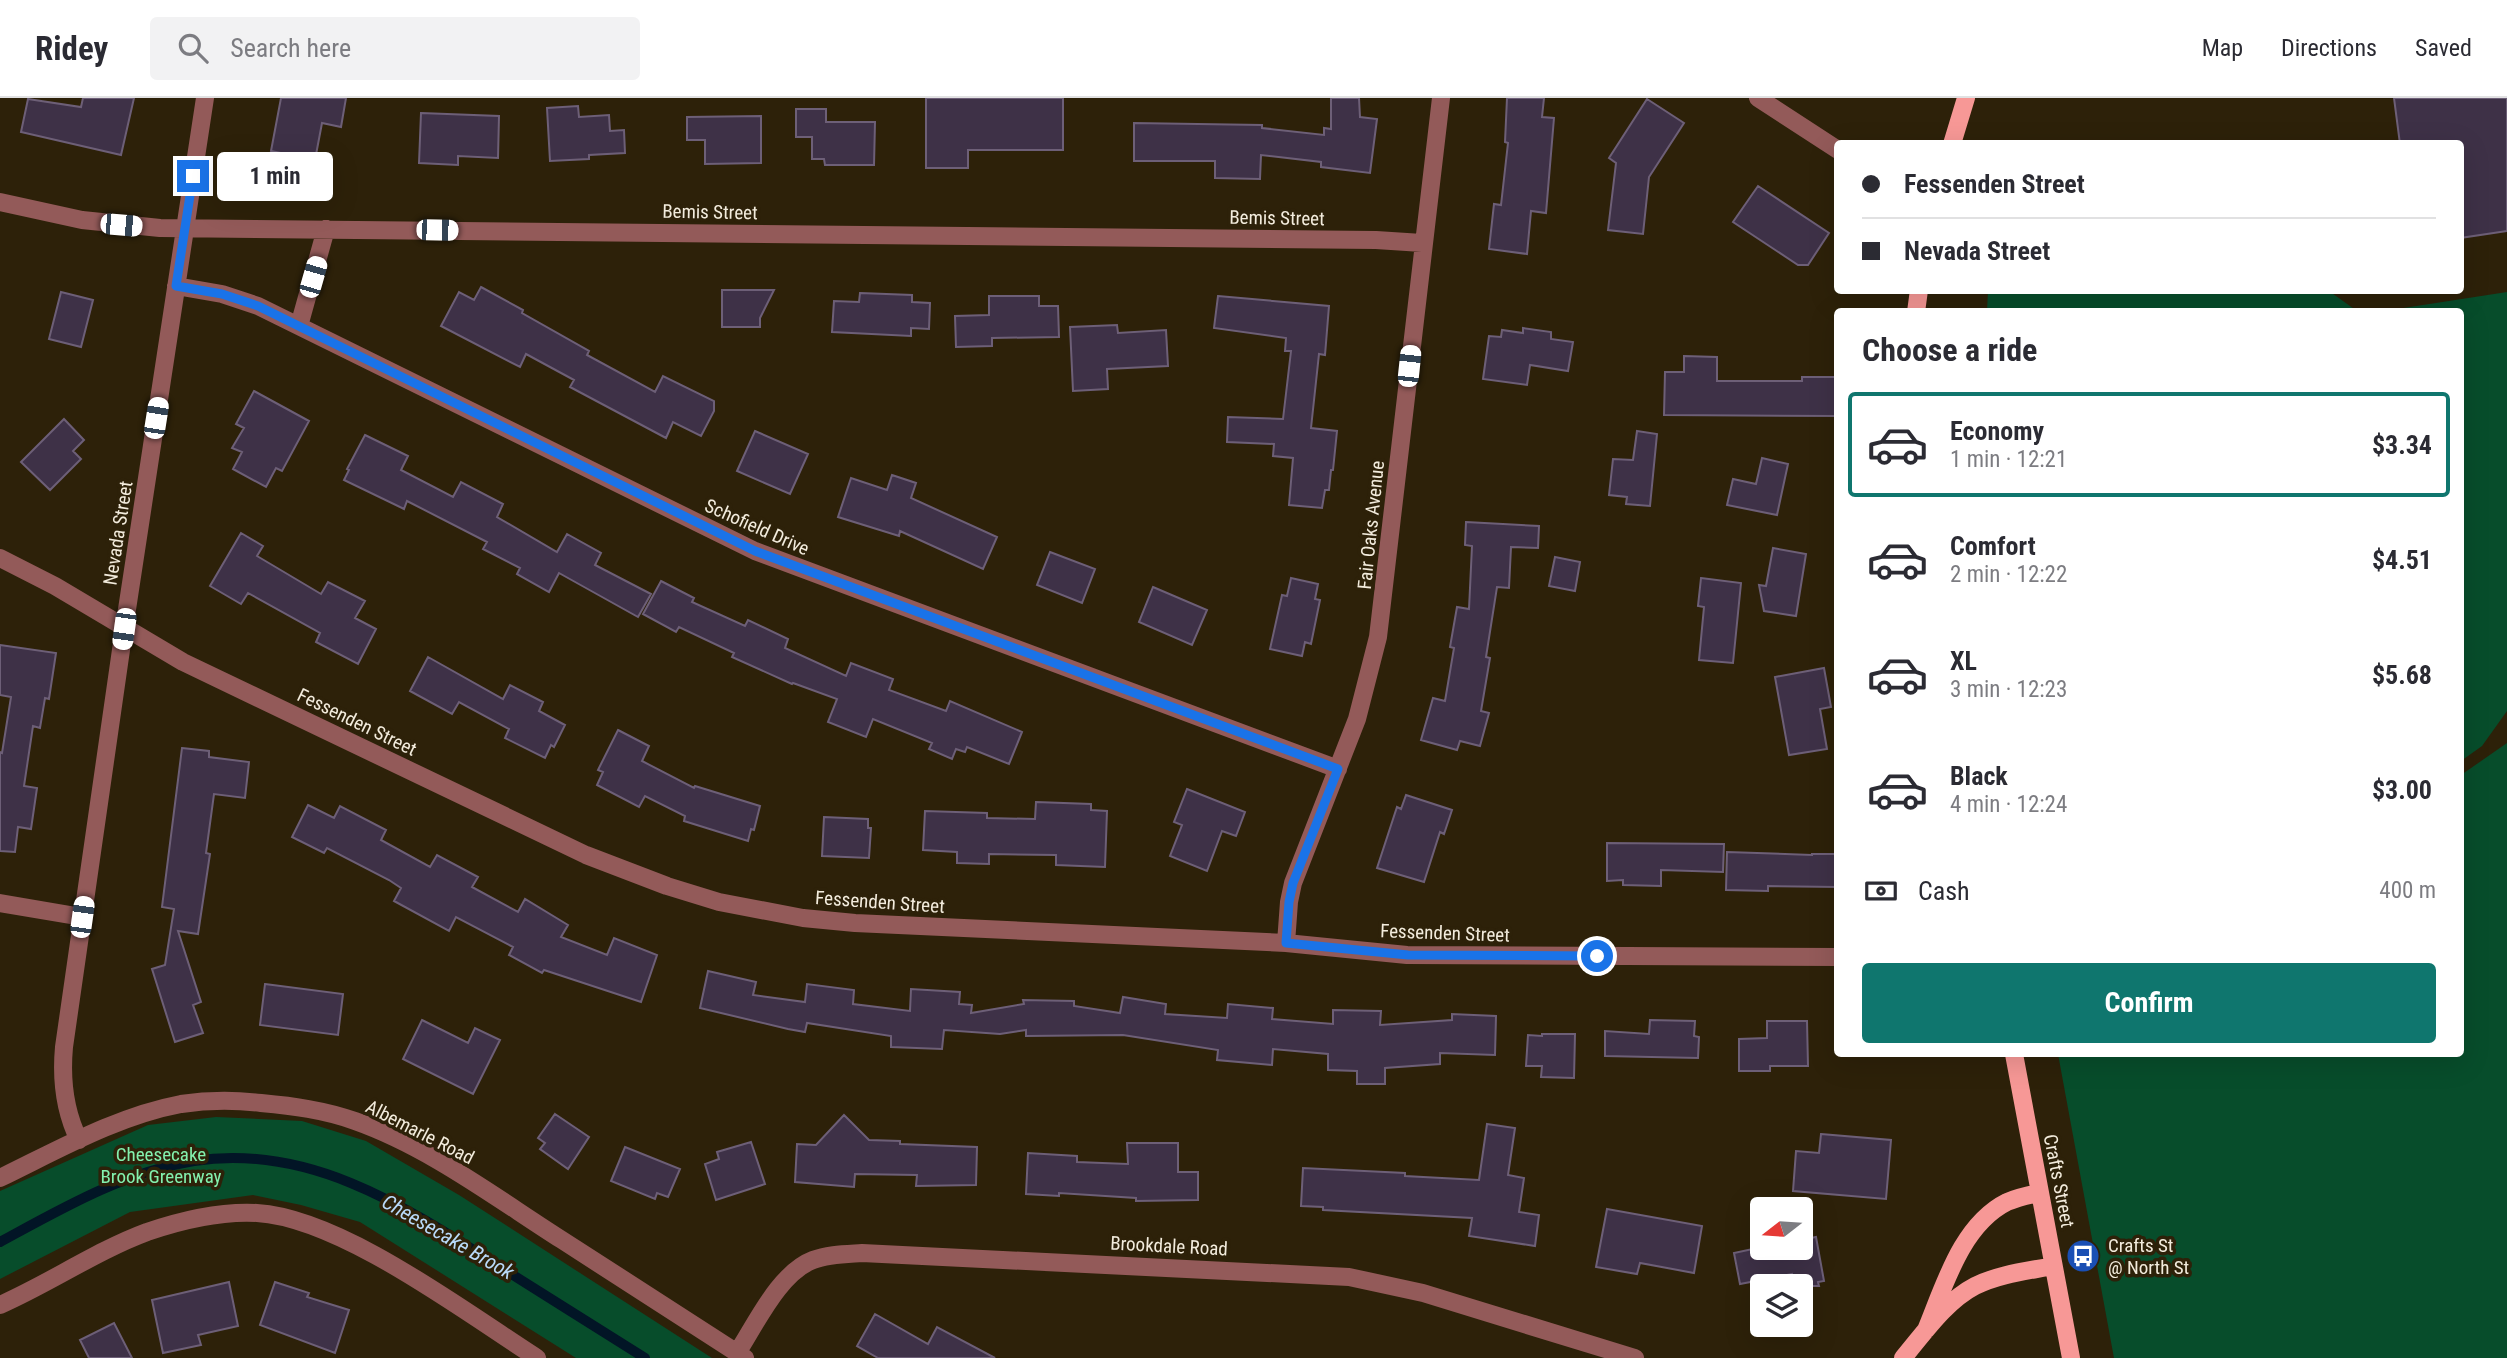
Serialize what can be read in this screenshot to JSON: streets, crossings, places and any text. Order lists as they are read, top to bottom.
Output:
{
  "streets": {
    "main road": ["Crafts Street"],
    "street": [
      "Bemis Street",
      "Fair Oaks Avenue",
      "Schofield Drive",
      "Nevada Street",
      "Fessenden Street",
      "Albemarle Road",
      "Brookdale Road"
    ]
  },
  "crossings": [
    ["Bemis Street", "Fair Oaks Avenue"],
    ["Bemis Street", "Nevada Street"],
    ["Fair Oaks Avenue", "Schofield Drive"],
    ["Fair Oaks Avenue", "Fessenden Street"],
    ["Schofield Drive", "Nevada Street"],
    ["Nevada Street", "Fessenden Street"],
    ["Nevada Street", "Albemarle Road"],
    ["Albemarle Road", "Brookdale Road"]
  ],
  "water": ["Cheesecake Brook"],
  "parks": ["Cheesecake Brook Greenway"],
  "places": {
    "bus stop": ["Crafts St @ North St"]
  },
  "north": "left",
  "page": {
    "header": "Ridey",
    "search": "Search here",
    "nav": ["Map", "Directions", "Saved"],
    "banner": ["Fessenden Street", "Nevada Street"],
    "bubble": "1 min",
    "heading": "Choose a ride",
    "list": [
      {
        "name": "Economy",
        "note": "1 min · 12:21",
        "value": "$3.34"
      },
      {
        "name": "Comfort",
        "note": "2 min · 12:22",
        "value": "$4.51"
      },
      {
        "name": "XL",
        "note": "3 min · 12:23",
        "value": "$5.68"
      },
      {
        "name": "Black",
        "note": "4 min · 12:24",
        "value": "$3.00"
      }
    ],
    "pay": ["Cash", "400 m"],
    "buttons": "Confirm"
  }
}
